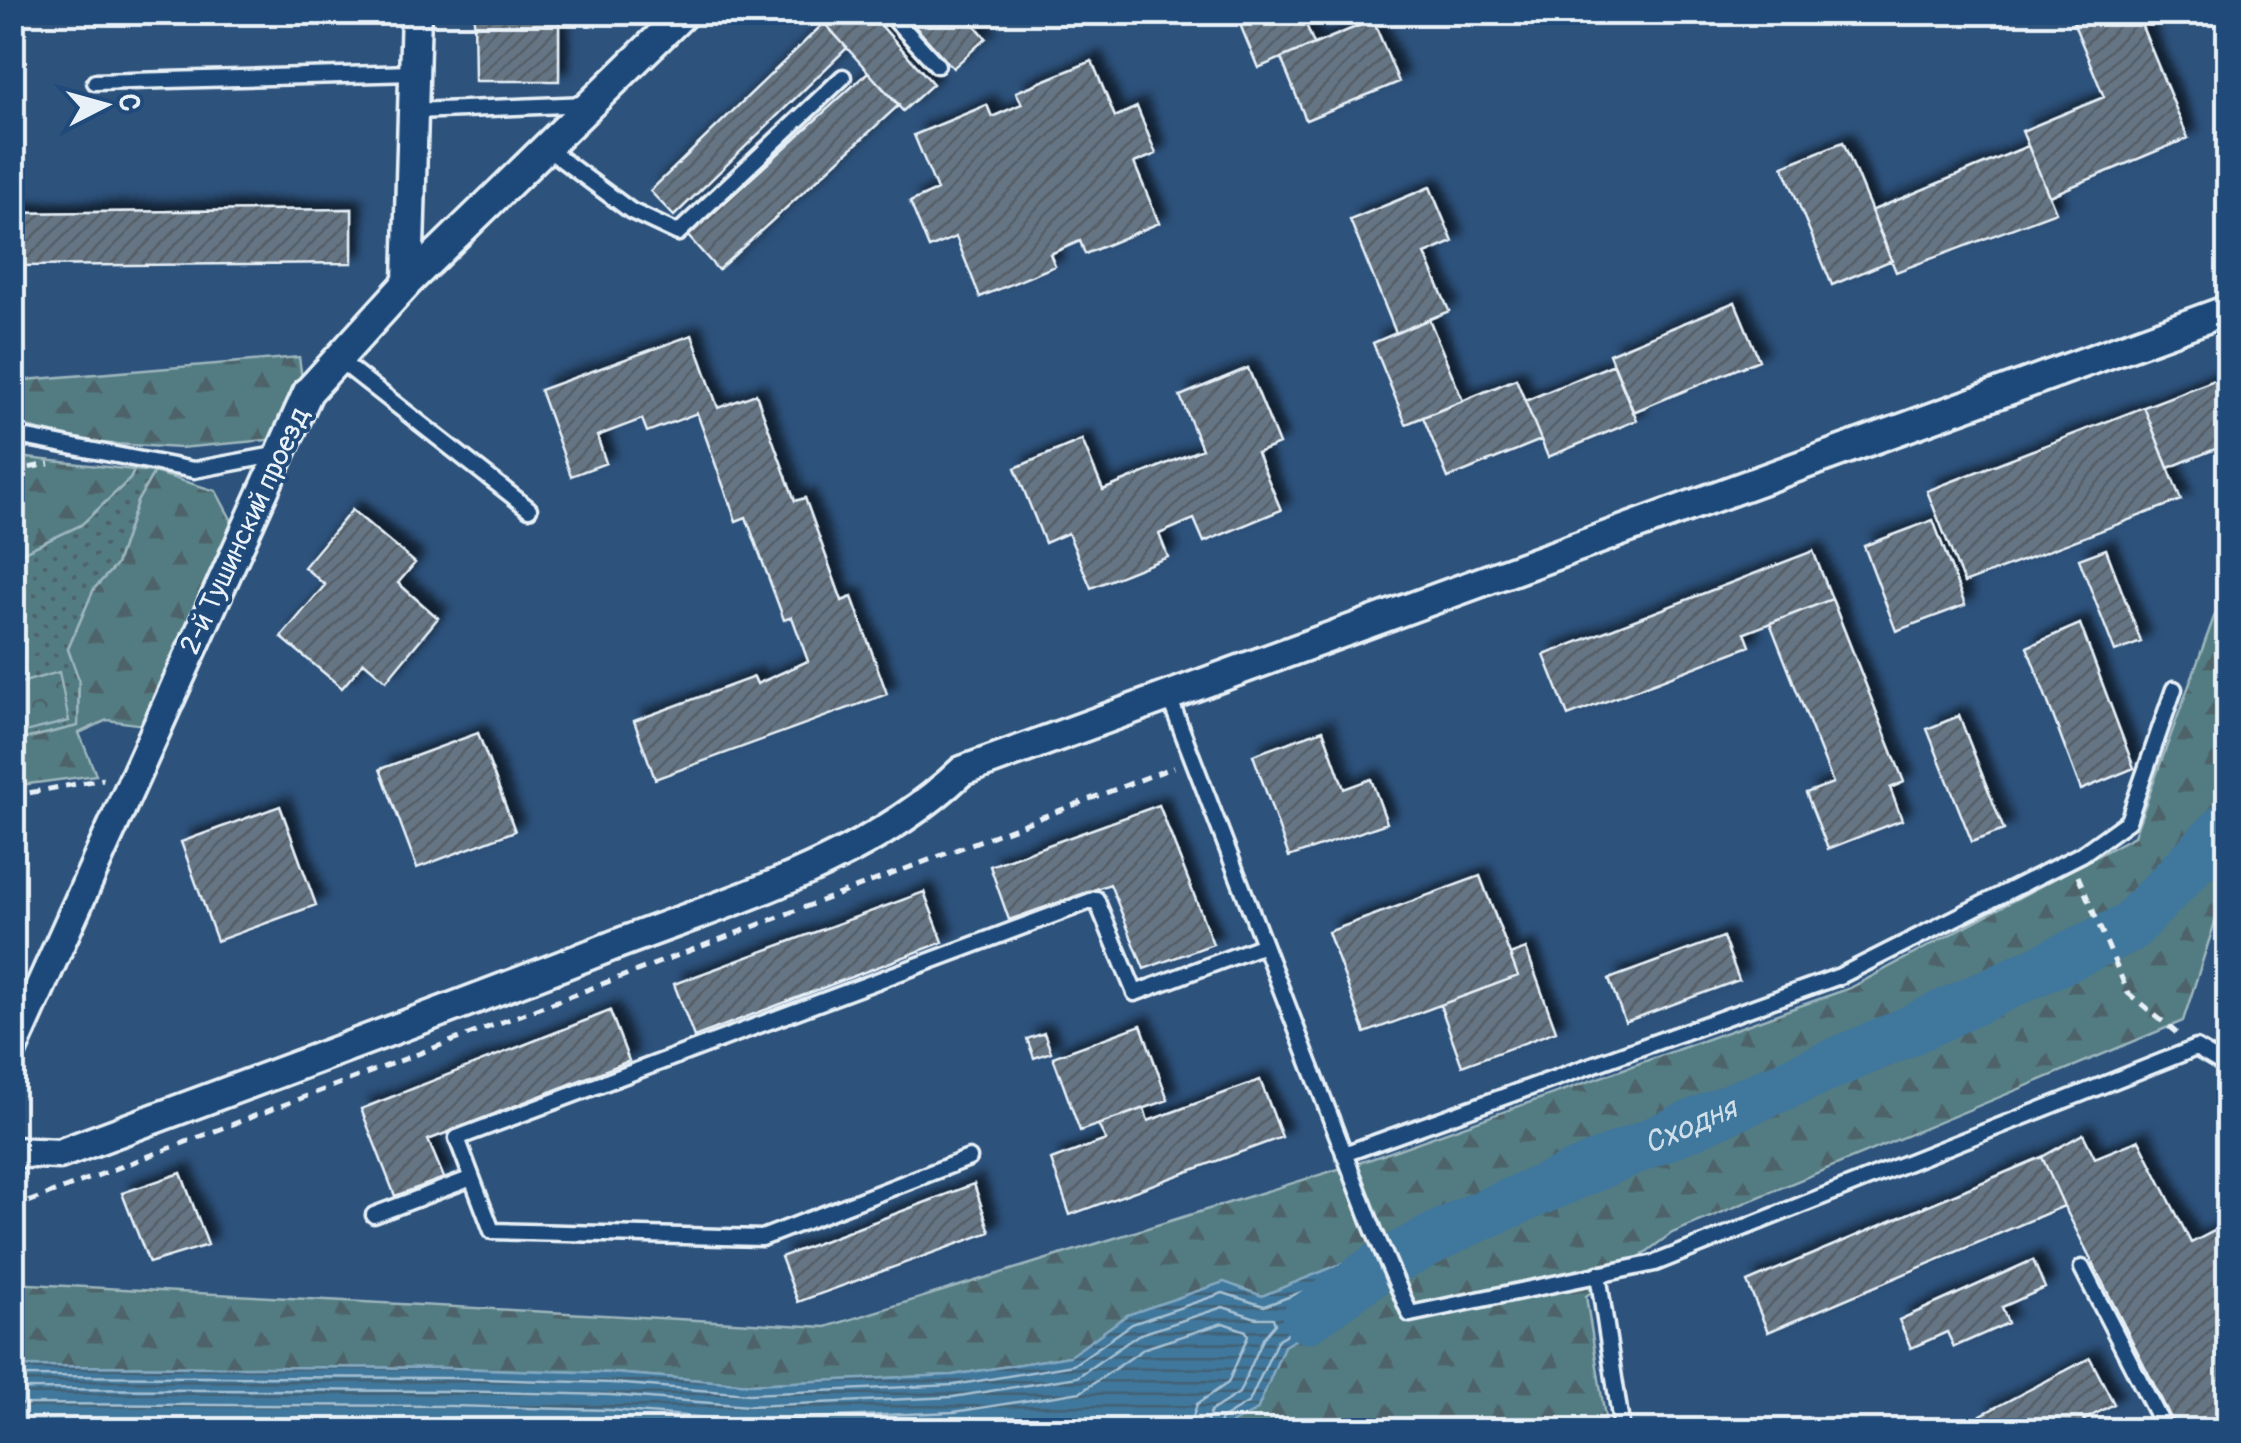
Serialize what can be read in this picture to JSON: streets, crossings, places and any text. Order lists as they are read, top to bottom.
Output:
{
  "streets": {
    "street": ["2-й Тушинский проезд"]
  },
  "water": ["Сходня"],
  "north": "right"
}
